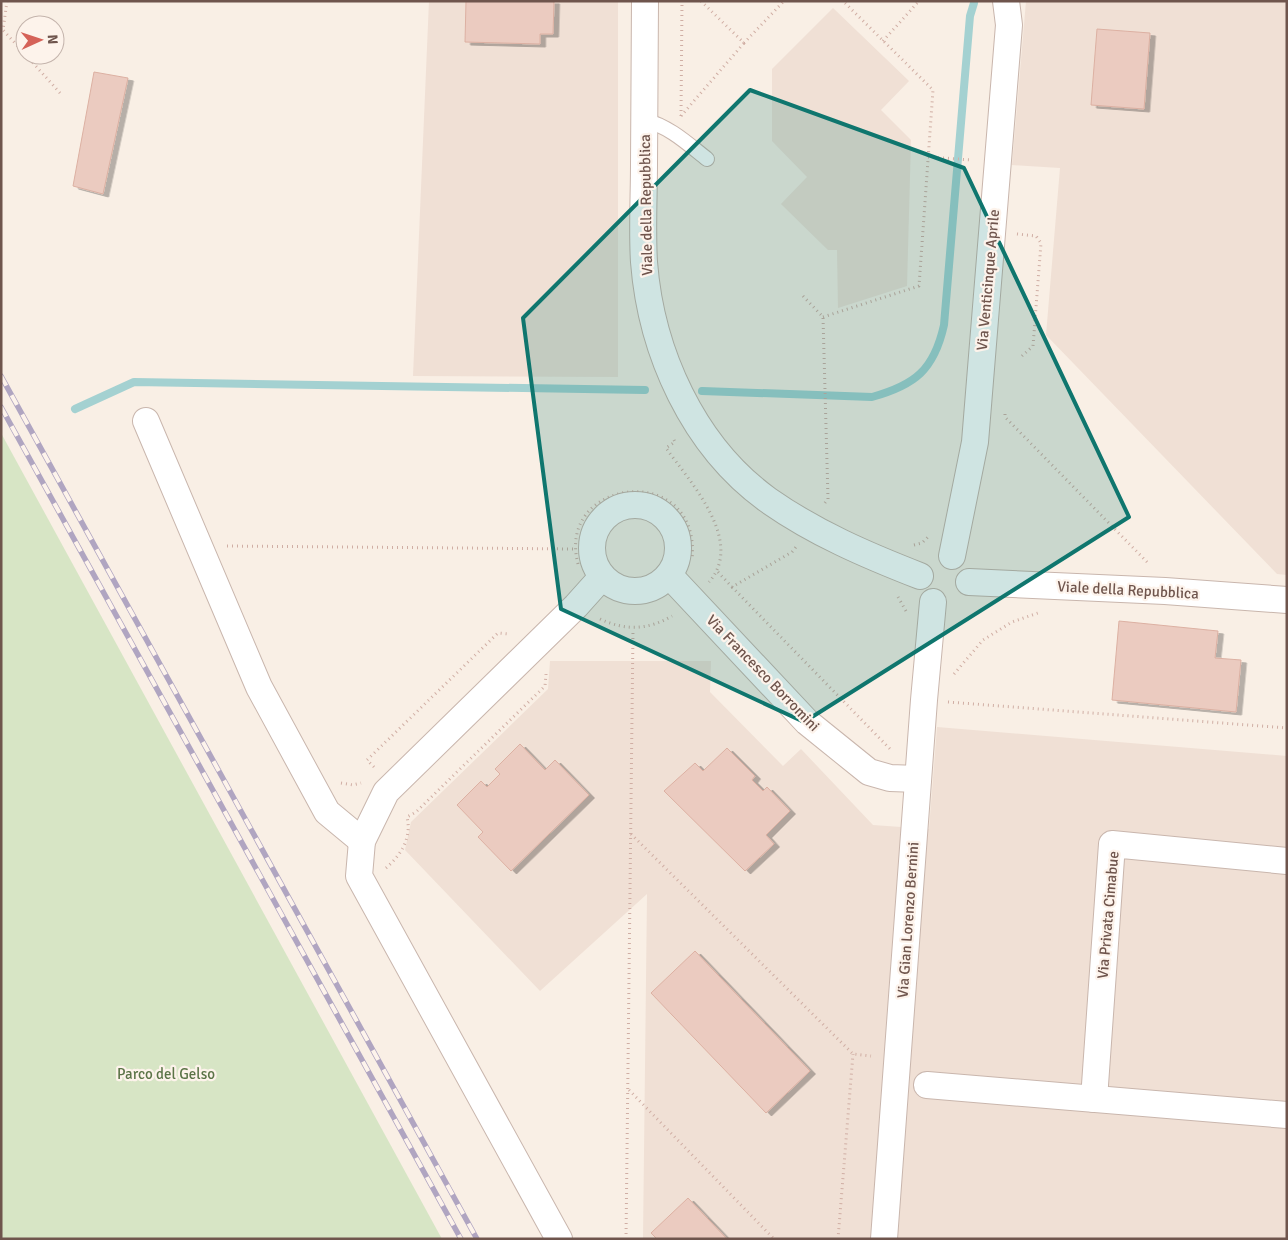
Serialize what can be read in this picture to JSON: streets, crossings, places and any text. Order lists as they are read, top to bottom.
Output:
{
  "streets": {
    "street": [
      "Viale della Repubblica",
      "Via Venticinque Aprile",
      "Via Francesco Borromini",
      "Via Privata Cimabue",
      "Via Gian Lorenzo Bernini"
    ]
  },
  "crossings": [
    ["Viale della Repubblica", "Via Venticinque Aprile"],
    ["Viale della Repubblica", "Via Gian Lorenzo Bernini"],
    ["Via Venticinque Aprile", "Via Gian Lorenzo Bernini"],
    ["Via Francesco Borromini", "Via Gian Lorenzo Bernini"]
  ],
  "parks": ["Parco del Gelso"],
  "north": "right"
}
